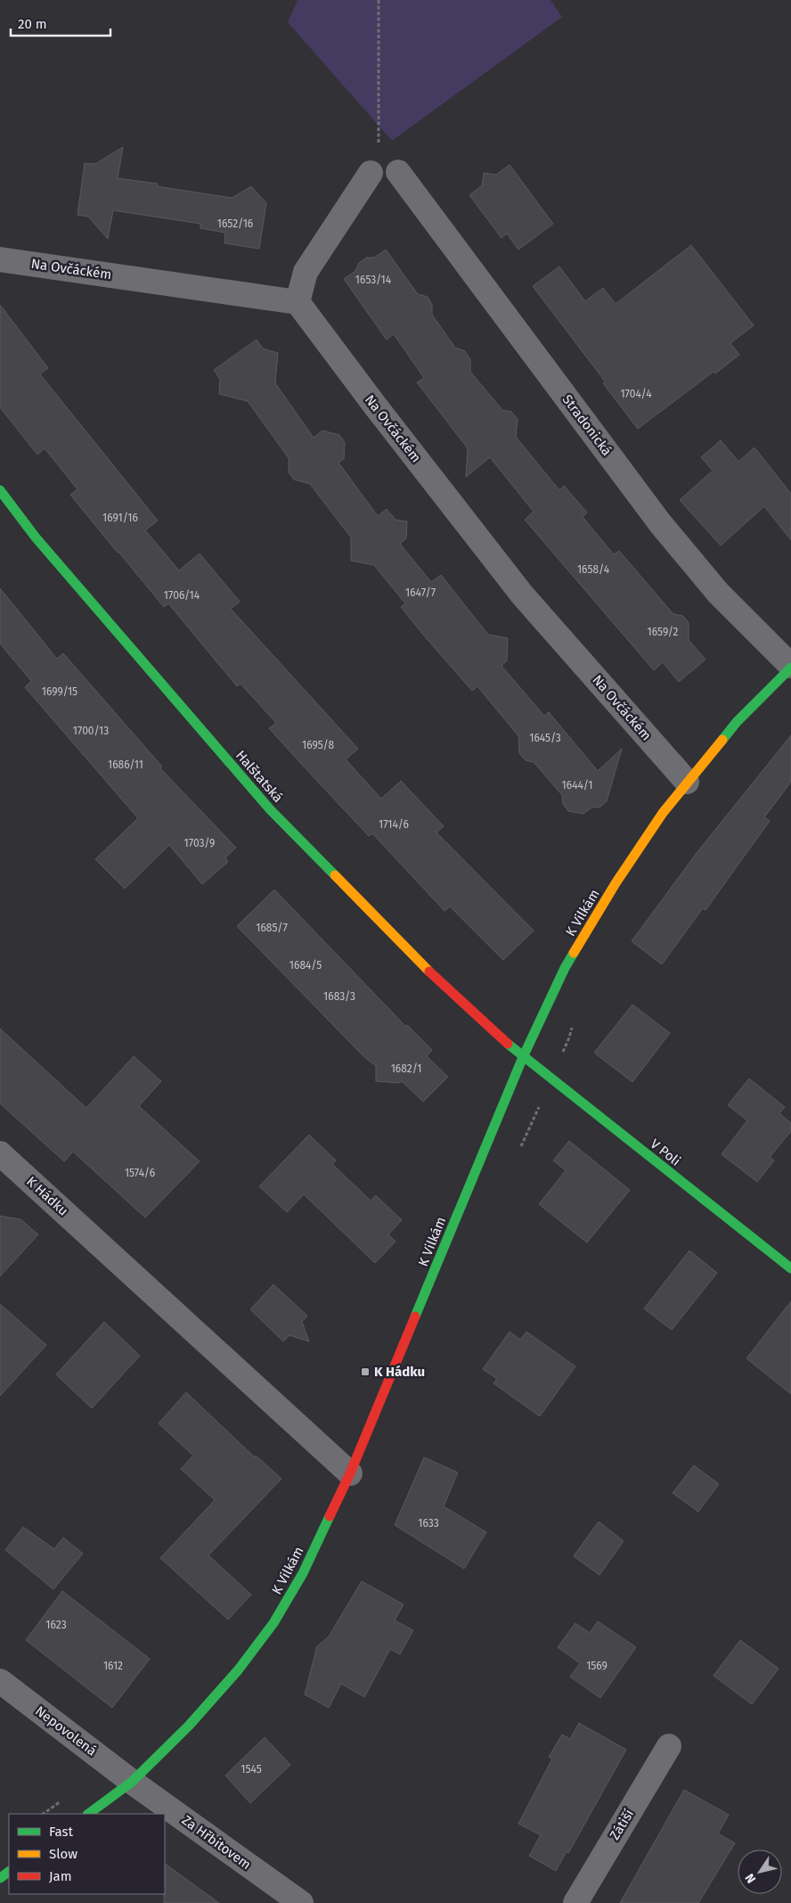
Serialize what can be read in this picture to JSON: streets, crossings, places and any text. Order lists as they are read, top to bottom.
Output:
{
  "streets": {
    "street": [
      "Na Ovčáckém",
      "Stradonická",
      "Halštatská",
      "K Vilkám",
      "V Poli",
      "K Hádku",
      "Nepovolená",
      "Zátiší",
      "Za Hřbitovem"
    ]
  },
  "crossings": [
    ["Na Ovčáckém", "K Vilkám"],
    ["Stradonická", "K Vilkám"],
    ["Halštatská", "K Vilkám"],
    ["Halštatská", "V Poli"],
    ["K Vilkám", "V Poli"],
    ["K Vilkám", "K Hádku"],
    ["K Vilkám", "Nepovolená"],
    ["K Vilkám", "Za Hřbitovem"],
    ["Nepovolená", "Za Hřbitovem"]
  ],
  "places": {
    "transit": ["K Hádku"]
  },
  "house_numbers": [
    "1652/16",
    "1653/14",
    "1704/4",
    "1691/16",
    "1658/4",
    "1647/7",
    "1706/14",
    "1659/2",
    "1699/15",
    "1700/13",
    "1645/3",
    "1695/8",
    "1686/11",
    "1644/1",
    "1714/6",
    "1703/9",
    "1685/7",
    "1684/5",
    "1683/3",
    "1682/1",
    "1574/6",
    "1633",
    "1623",
    "1612",
    "1569",
    "1545"
  ],
  "legend": ["Fast", "Slow", "Jam"],
  "scale_bar": "20 m",
  "north": "bottom left"
}
